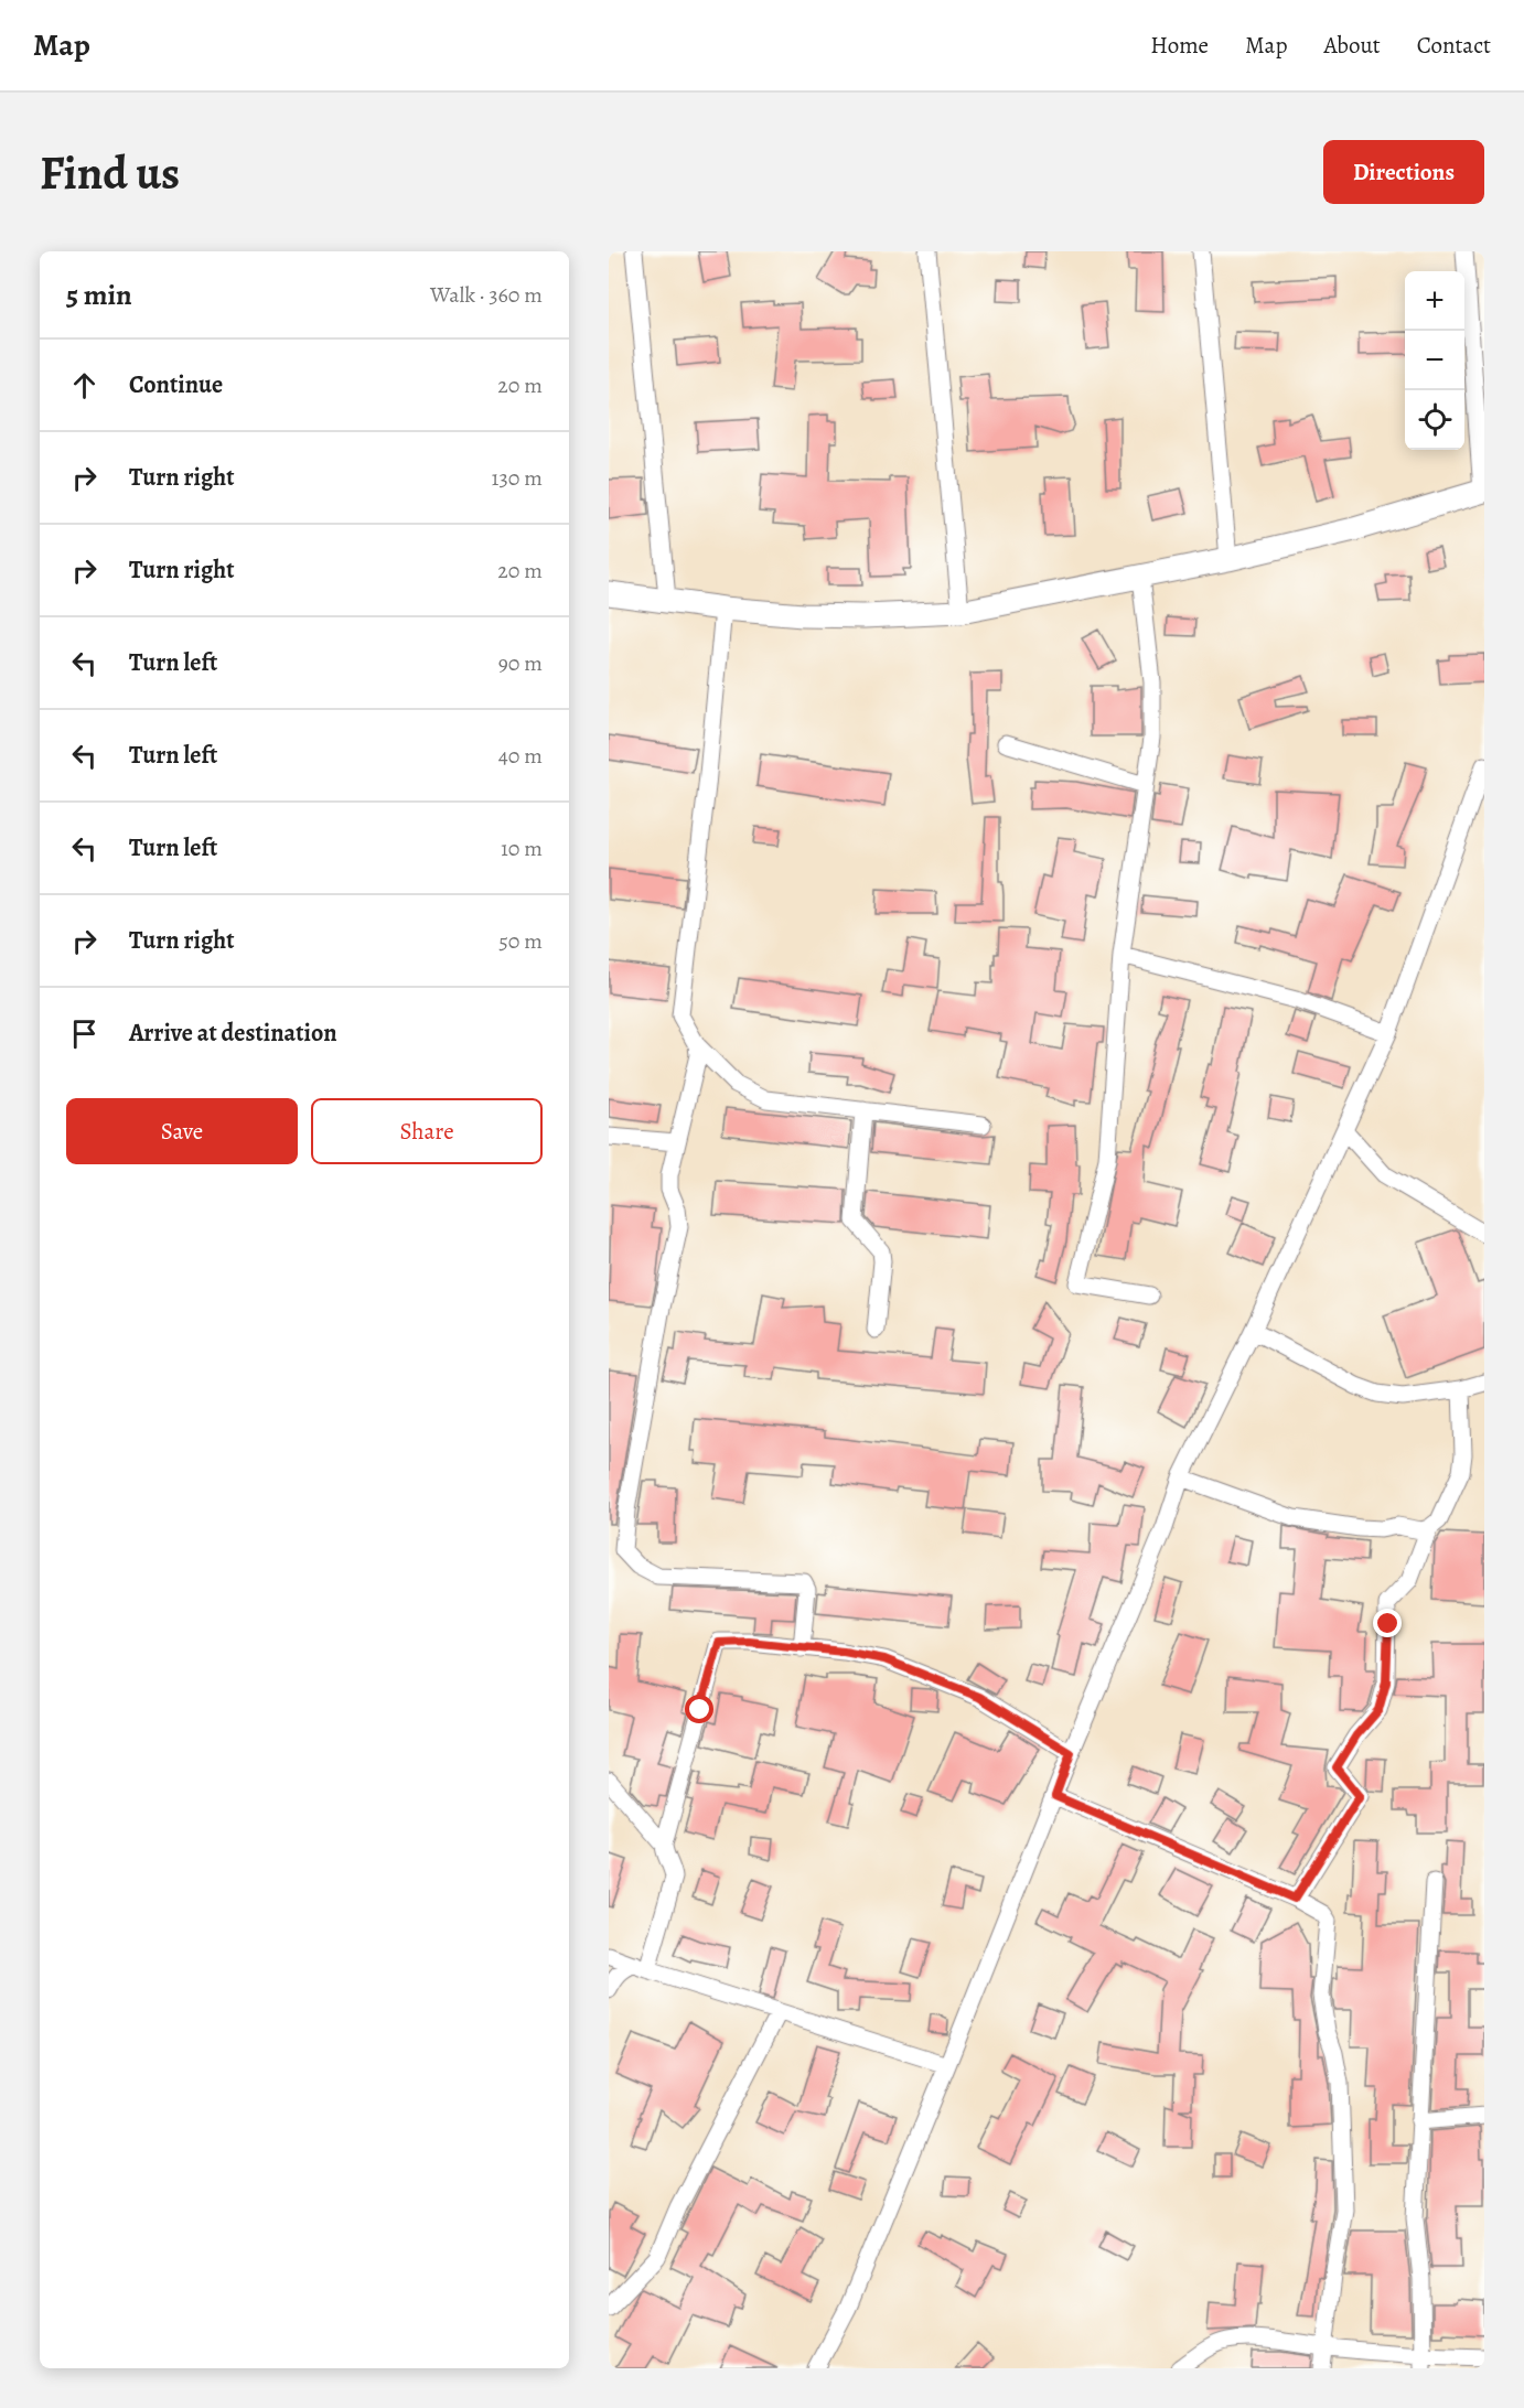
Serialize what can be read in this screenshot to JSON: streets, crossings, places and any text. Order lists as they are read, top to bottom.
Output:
{
  "page": {
    "header": "Map",
    "nav": [
      "Home",
      "Map",
      "About",
      "Contact"
    ],
    "buttons": [
      "Directions",
      ["Save", "Share"]
    ],
    "title": "Find us",
    "heading": ["5 min", "Walk · 360 m"],
    "map_buttons": ["+", "−"],
    "list": [
      ["Continue", "20 m"],
      ["Turn right", "130 m"],
      ["Turn right", "20 m"],
      ["Turn left", "90 m"],
      ["Turn left", "40 m"],
      ["Turn left", "10 m"],
      ["Turn right", "50 m"],
      "Arrive at destination"
    ]
  }
}
